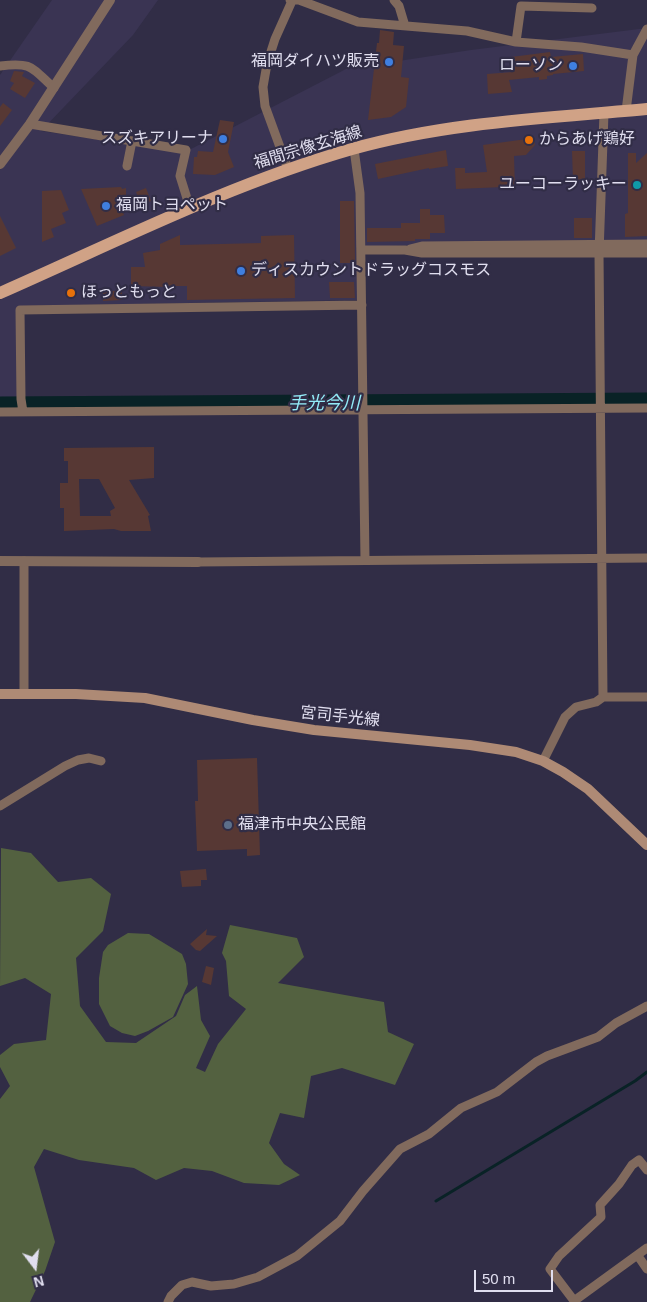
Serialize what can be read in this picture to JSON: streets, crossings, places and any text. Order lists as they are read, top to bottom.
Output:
{
  "streets": {
    "main road": ["福間宗像玄海線", "宮司手光線"]
  },
  "water": ["手光今川"],
  "places": [
    "福岡ダイハツ販売",
    "ローソン",
    "スズキアリーナ",
    "からあげ鶏好",
    "ユーコーラッキー",
    "福岡トヨペット",
    "ディスカウントドラッグコスモス",
    "ほっともっと",
    "福津市中央公民館"
  ],
  "scale_bar": "50 m",
  "north": "bottom"
}
